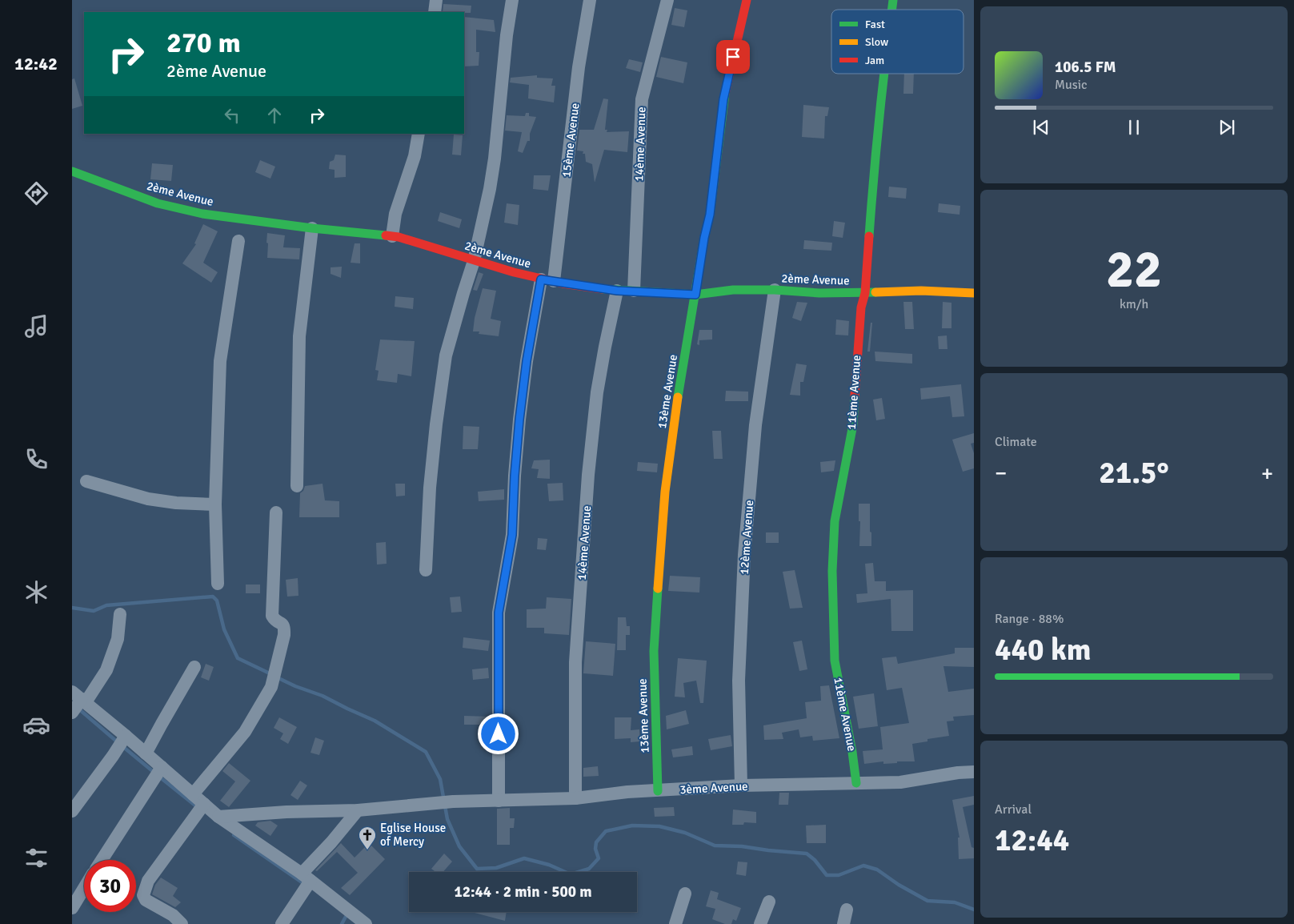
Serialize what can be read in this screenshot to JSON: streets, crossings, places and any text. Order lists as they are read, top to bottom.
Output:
{
  "streets": {
    "street": [
      "15ème Avenue",
      "14ème Avenue",
      "2ème Avenue",
      "13ème Avenue",
      "11ème Avenue",
      "12ème Avenue",
      "3ème Avenue"
    ]
  },
  "crossings": [
    ["15ème Avenue", "2ème Avenue"],
    ["15ème Avenue", "3ème Avenue"],
    ["14ème Avenue", "2ème Avenue"],
    ["14ème Avenue", "3ème Avenue"],
    ["2ème Avenue", "13ème Avenue"],
    ["2ème Avenue", "11ème Avenue"],
    ["2ème Avenue", "12ème Avenue"],
    ["13ème Avenue", "3ème Avenue"],
    ["11ème Avenue", "3ème Avenue"],
    ["12ème Avenue", "3ème Avenue"]
  ],
  "places": {
    "church": ["Eglise House of Mercy"]
  },
  "legend": ["Fast", "Slow", "Jam"],
  "page": {
    "tabs": "12:42",
    "turn": ["270 m", "2ème Avenue"],
    "song": ["106.5 FM", "Music"],
    "tile": [
      ["22", "km/h"],
      "Climate",
      ["Range · 88%", "440 km"],
      ["Arrival", "12:44"]
    ],
    "heat": ["−", "21.5°", "+"],
    "limit": "30",
    "trip": "12:44 · 2 min · 500 m"
  }
}
